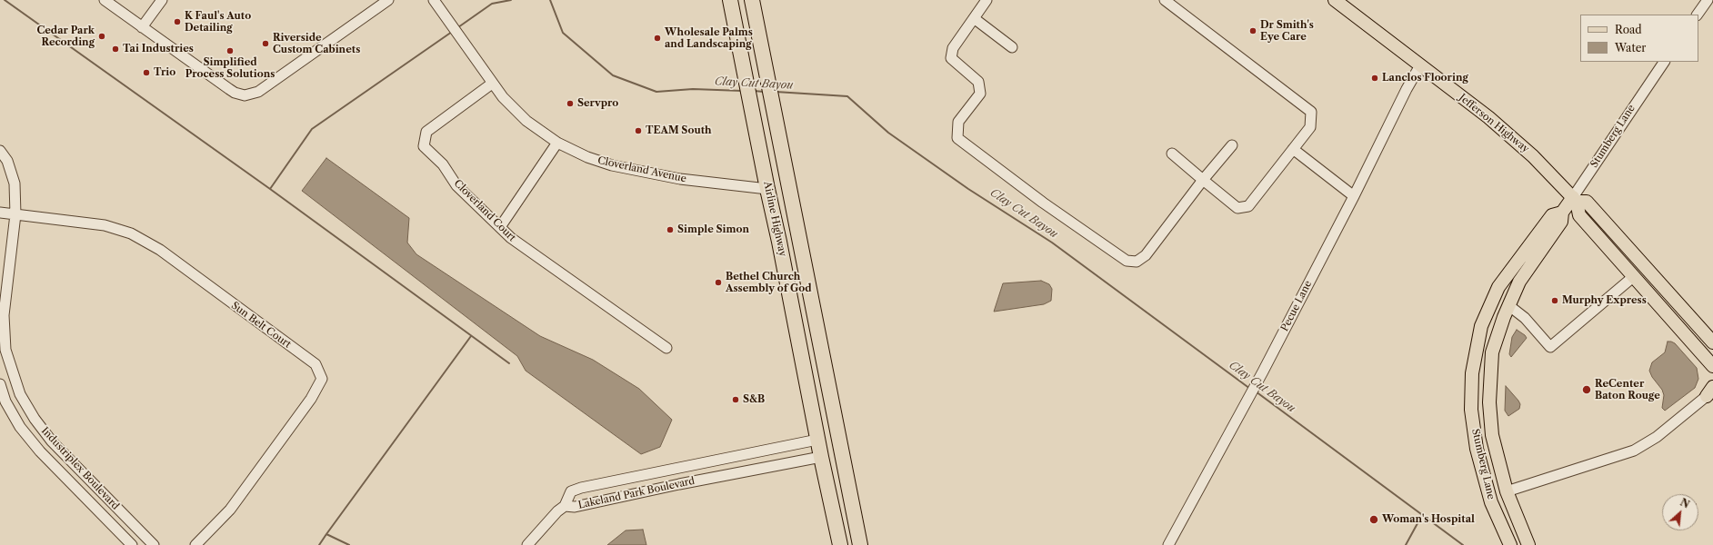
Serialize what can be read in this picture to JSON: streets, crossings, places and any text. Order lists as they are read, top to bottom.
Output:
{
  "streets": {
    "highway": ["Airline Highway"],
    "main road": ["Jefferson Highway", "Stumberg Lane"],
    "street": [
      "Cloverland Avenue",
      "Cloverland Court",
      "Pecue Lane",
      "Sun Belt Court",
      "Industriplex Boulevard",
      "Lakeland Park Boulevard"
    ]
  },
  "crossings": [
    ["Jefferson Highway", "Stumberg Lane"],
    ["Jefferson Highway", "Pecue Lane"],
    ["Cloverland Avenue", "Cloverland Court"],
    ["Cloverland Avenue", "Airline Highway"],
    ["Airline Highway", "Lakeland Park Boulevard"],
    ["Sun Belt Court", "Industriplex Boulevard"]
  ],
  "water": ["Clay Cut Bayou"],
  "places": [
    "K Faul's Auto Detailing",
    "Dr Smith's Eye Care",
    "Cedar Park Recording",
    "Wholesale Palms and Landscaping",
    "Riverside Custom Cabinets",
    "Tai Industries",
    "Simplified Process Solutions",
    "Trio",
    "Lanclos Flooring",
    "Servpro",
    "TEAM South",
    "Simple Simon",
    "Bethel Church Assembly of God",
    "Murphy Express",
    "ReCenter Baton Rouge",
    "S&B",
    "Woman's Hospital"
  ],
  "legend": ["Road", "Water"],
  "north": "top right"
}
